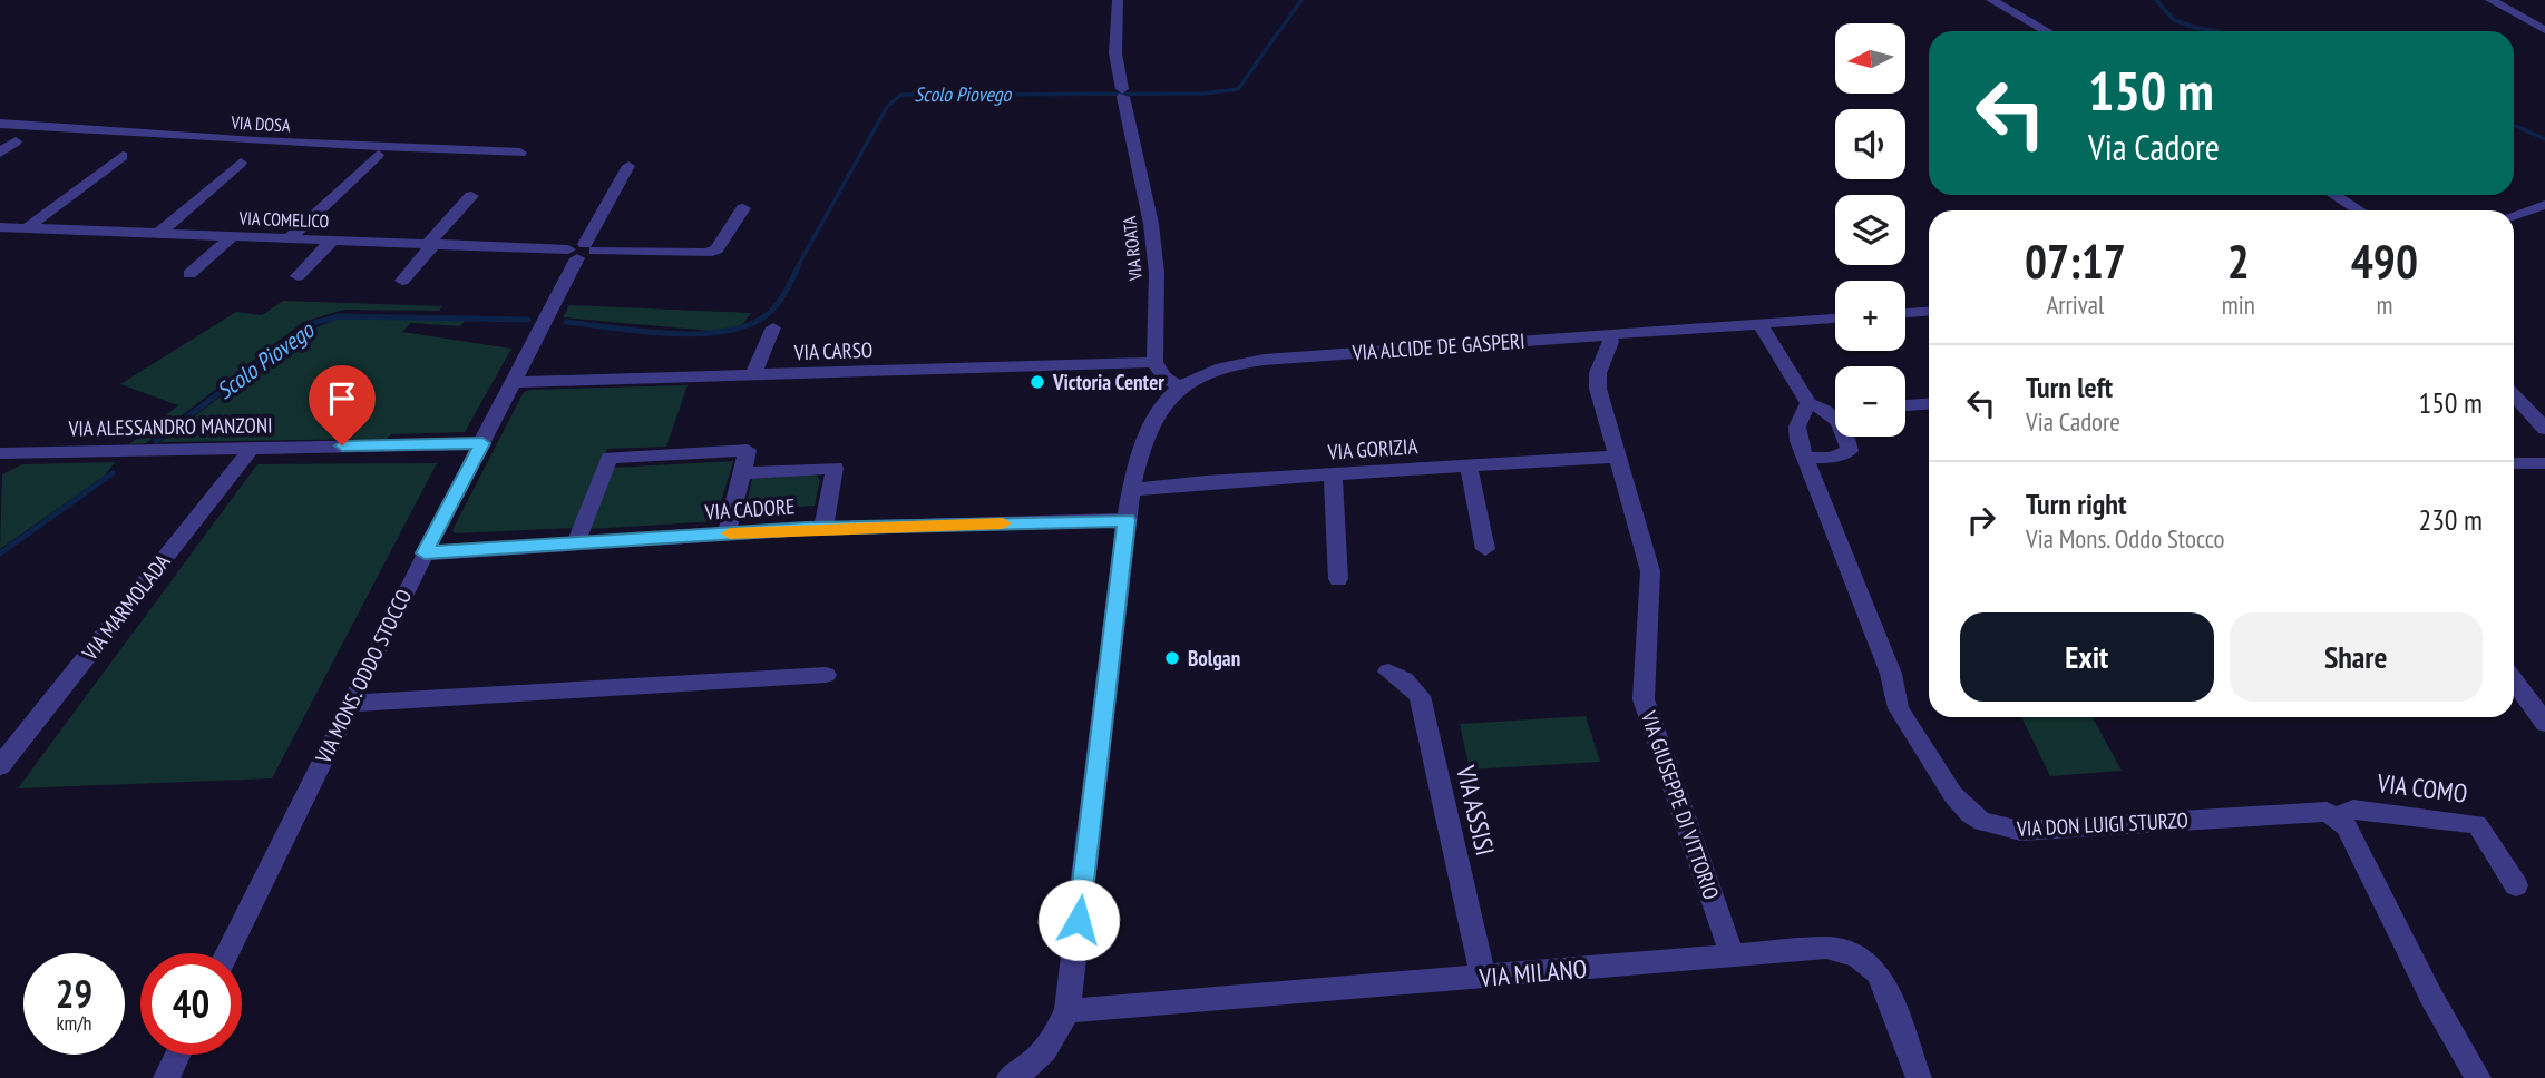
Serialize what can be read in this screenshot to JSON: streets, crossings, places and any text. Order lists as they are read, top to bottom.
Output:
{
  "streets": {
    "street": [
      "VIA DOSA",
      "VIA COMELICO",
      "VIA ROATA",
      "VIA ALCIDE DE GASPERI",
      "VIA CARSO",
      "VIA ALESSANDRO MANZONI",
      "VIA GORIZIA",
      "VIA CADORE",
      "VIA MARMOLADA",
      "VIA MONS. ODDO STOCCO",
      "VIA COMO",
      "VIA GIUSEPPE DI VITTORIO",
      "VIA ASSISI",
      "VIA DON LUIGI STURZO",
      "VIA MILANO"
    ]
  },
  "crossings": [
    ["VIA COMELICO", "VIA MONS. ODDO STOCCO"],
    ["VIA ROATA", "VIA CARSO"],
    ["VIA ALCIDE DE GASPERI", "VIA GORIZIA"],
    ["VIA ALCIDE DE GASPERI", "VIA CADORE"],
    ["VIA ALCIDE DE GASPERI", "VIA GIUSEPPE DI VITTORIO"],
    ["VIA ALCIDE DE GASPERI", "VIA MILANO"],
    ["VIA CARSO", "VIA MONS. ODDO STOCCO"],
    ["VIA ALESSANDRO MANZONI", "VIA MARMOLADA"],
    ["VIA ALESSANDRO MANZONI", "VIA MONS. ODDO STOCCO"],
    ["VIA GORIZIA", "VIA GIUSEPPE DI VITTORIO"],
    ["VIA CADORE", "VIA MONS. ODDO STOCCO"],
    ["VIA COMO", "VIA DON LUIGI STURZO"],
    ["VIA GIUSEPPE DI VITTORIO", "VIA MILANO"],
    ["VIA ASSISI", "VIA MILANO"]
  ],
  "water": ["Scolo Piovego"],
  "places": ["Victoria Center", "Bolgan"],
  "north": "left",
  "page": {
    "map_buttons": ["+", "−"],
    "turn": ["150 m", "Via Cadore"],
    "eta": [
      "07:17",
      "Arrival",
      "2",
      "min",
      "490",
      "m"
    ],
    "list": [
      {
        "name": "Turn left",
        "note": "Via Cadore",
        "value": "150 m"
      },
      {
        "name": "Turn right",
        "note": "Via Mons. Oddo Stocco",
        "value": "230 m"
      }
    ],
    "buttons": ["Exit", "Share"],
    "speed": "29 km/h",
    "limit": "40"
  }
}
